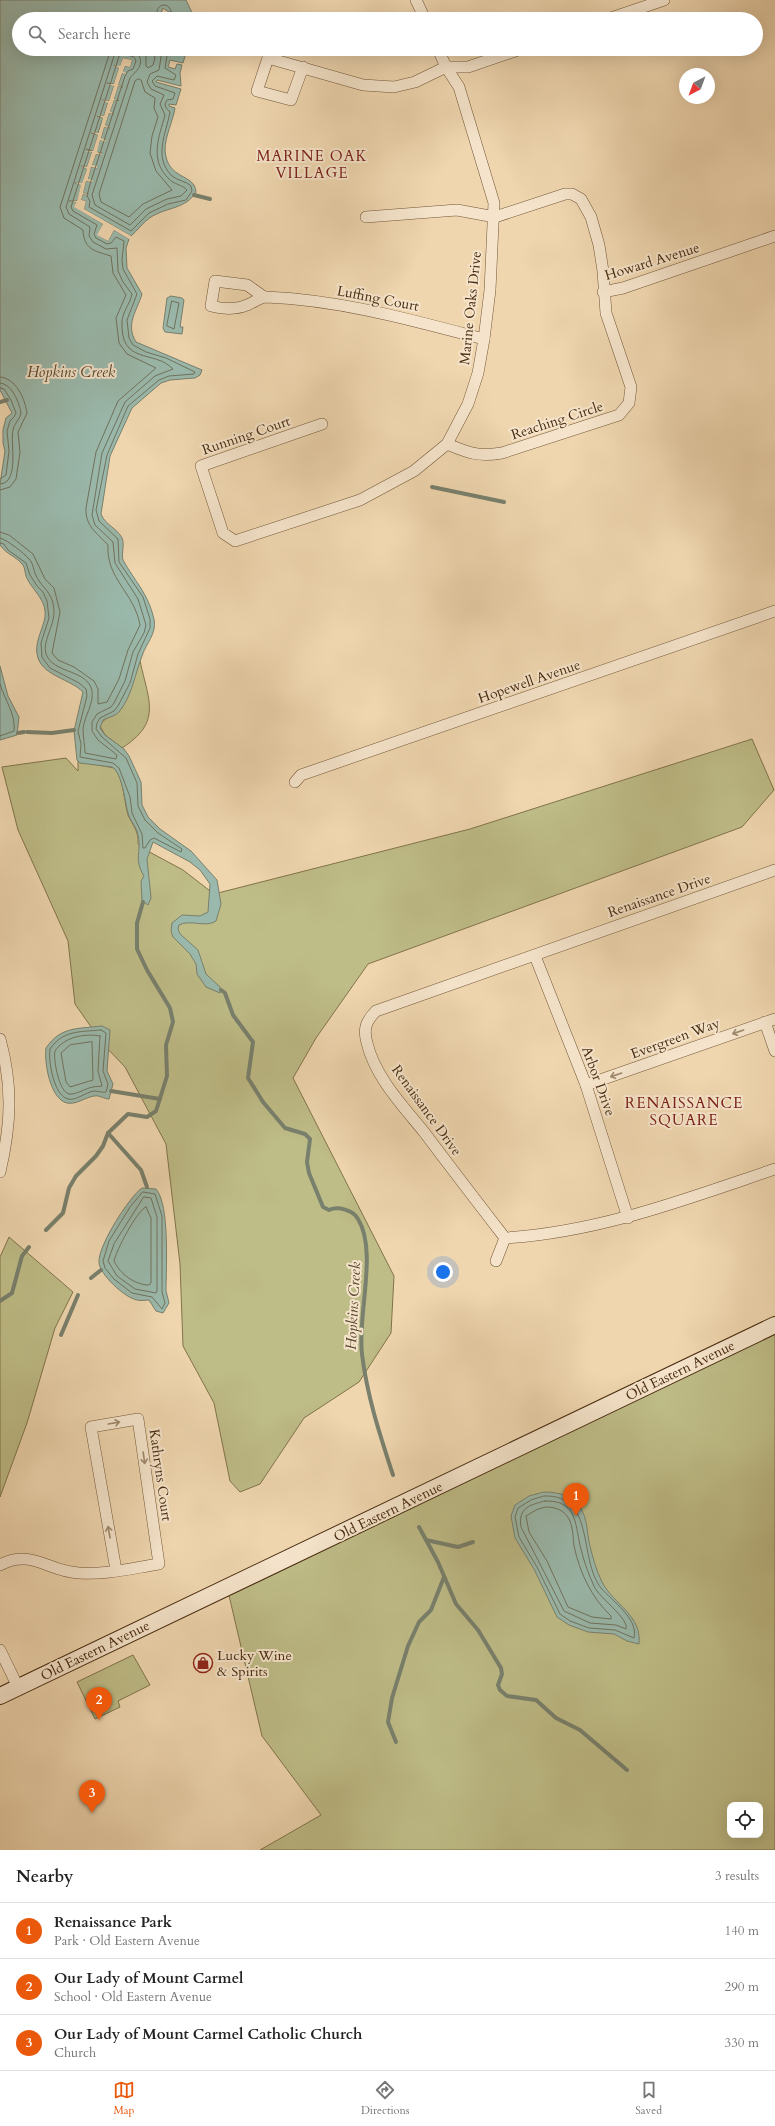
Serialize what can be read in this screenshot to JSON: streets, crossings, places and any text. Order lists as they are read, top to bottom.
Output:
{
  "streets": {
    "street": [
      "Howard Avenue",
      "Luffing Court",
      "Marine Oaks Drive",
      "Reaching Circle",
      "Running Court",
      "Hopewell Avenue",
      "Renaissance Drive",
      "Evergreen Way",
      "Arbor Drive",
      "Old Eastern Avenue",
      "Kathryns Court"
    ]
  },
  "crossings": [
    ["Howard Avenue", "Marine Oaks Drive"],
    ["Howard Avenue", "Reaching Circle"],
    ["Luffing Court", "Marine Oaks Drive"],
    ["Marine Oaks Drive", "Reaching Circle"],
    ["Marine Oaks Drive", "Running Court"],
    ["Renaissance Drive", "Arbor Drive"],
    ["Evergreen Way", "Arbor Drive"]
  ],
  "one_way": ["Evergreen Way"],
  "districts": ["MARINE OAK VILLAGE", "RENAISSANCE SQUARE"],
  "water": ["Hopkins Creek"],
  "places": {
    "shop": ["Lucky Wine & Spirits"]
  },
  "north": "bottom left",
  "page": {
    "search": "Search here",
    "pins": ["1", "2", "3"],
    "heading": ["Nearby", "3 results"],
    "list": [
      {
        "mark": "1",
        "name": "Renaissance Park",
        "note": "Park · Old Eastern Avenue",
        "value": "140 m"
      },
      {
        "mark": "2",
        "name": "Our Lady of Mount Carmel",
        "note": "School · Old Eastern Avenue",
        "value": "290 m"
      },
      {
        "mark": "3",
        "name": "Our Lady of Mount Carmel Catholic Church",
        "note": "Church",
        "value": "330 m"
      }
    ],
    "nav": ["Map", "Directions", "Saved"]
  }
}
